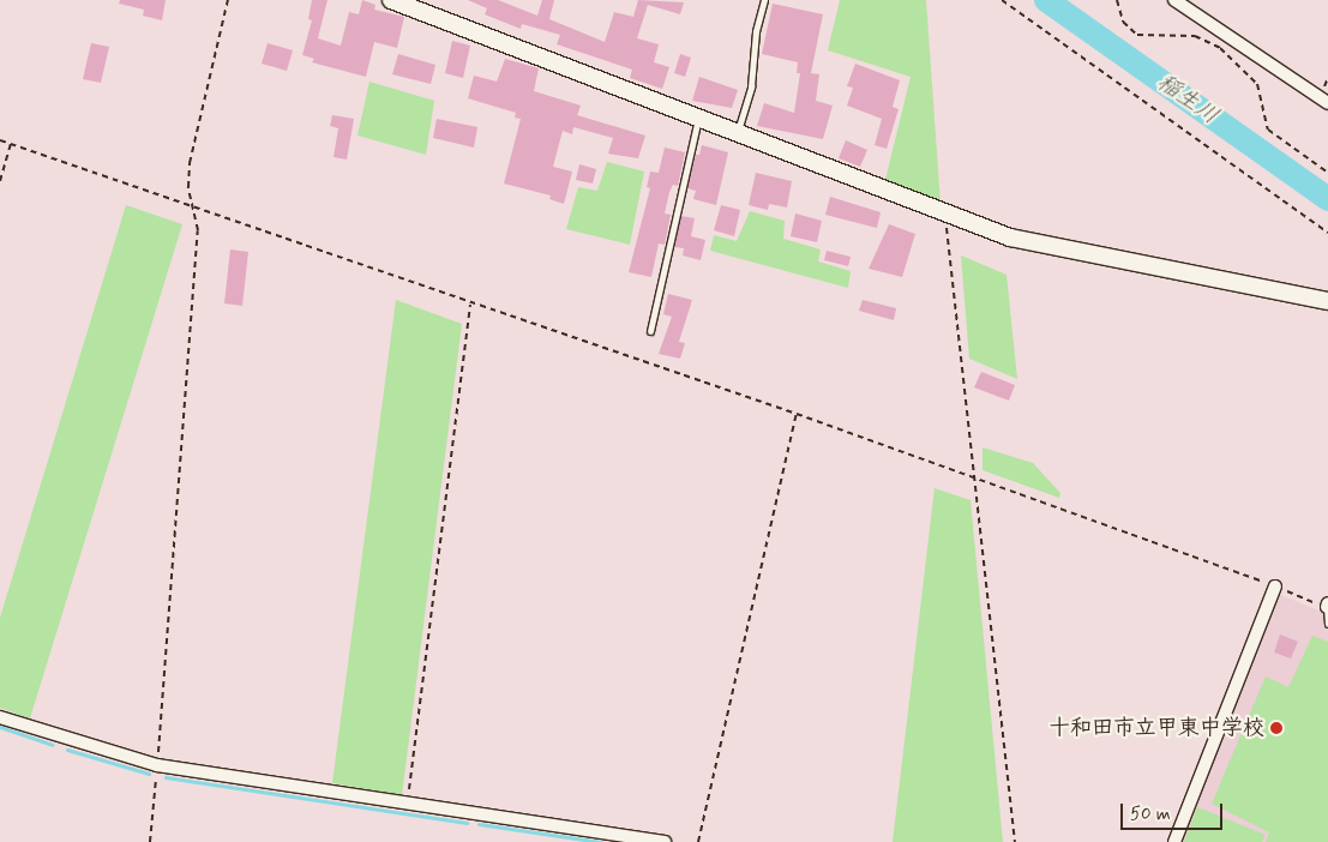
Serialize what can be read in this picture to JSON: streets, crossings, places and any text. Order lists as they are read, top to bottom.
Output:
{
  "water": ["稲生川"],
  "places": ["十和田市立甲東中学校"],
  "scale_bar": "50 m"
}
